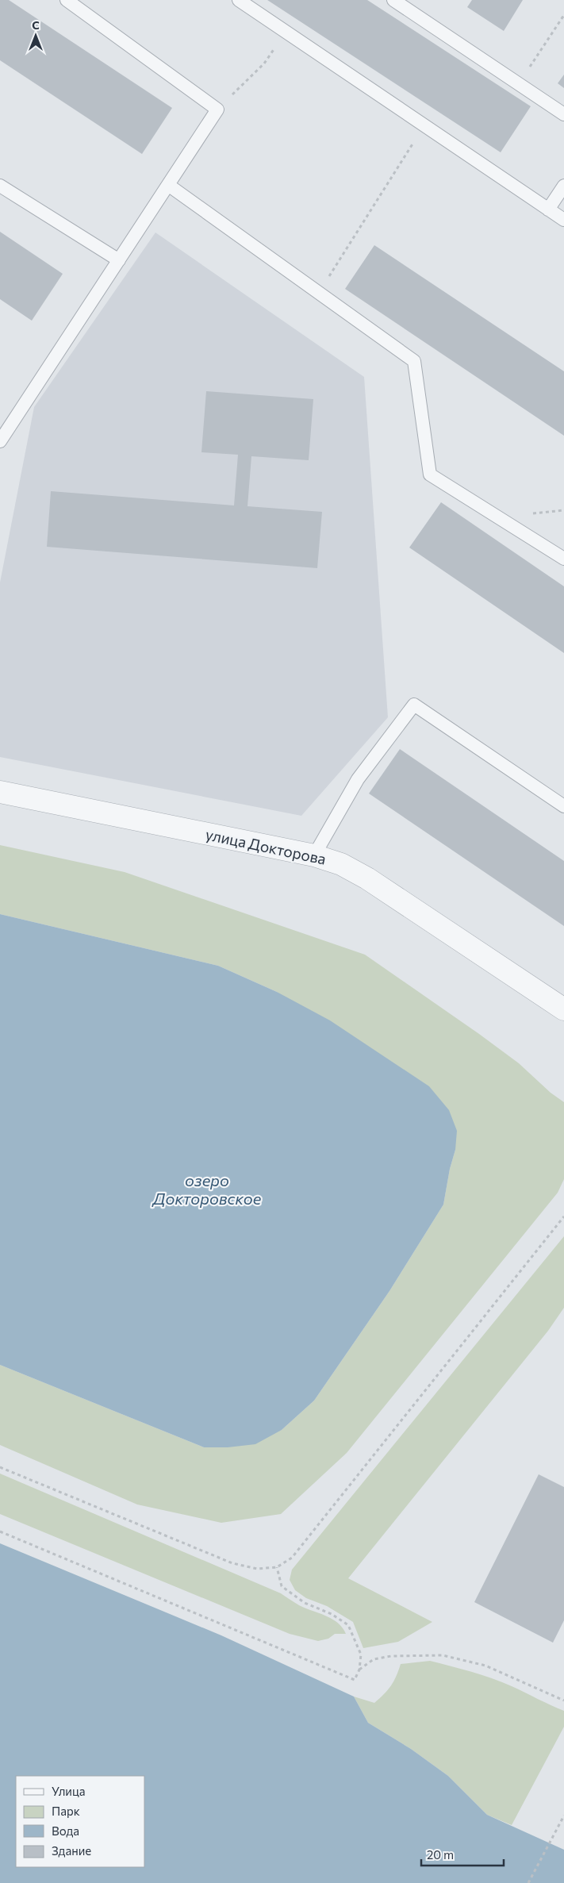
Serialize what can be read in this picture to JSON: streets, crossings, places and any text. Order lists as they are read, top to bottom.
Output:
{
  "streets": {
    "street": ["улица Докторова"]
  },
  "water": ["озеро Докторовское"],
  "legend": [
    "Улица",
    "Парк",
    "Вода",
    "Здание"
  ],
  "scale_bar": "20 m",
  "north": "top"
}
